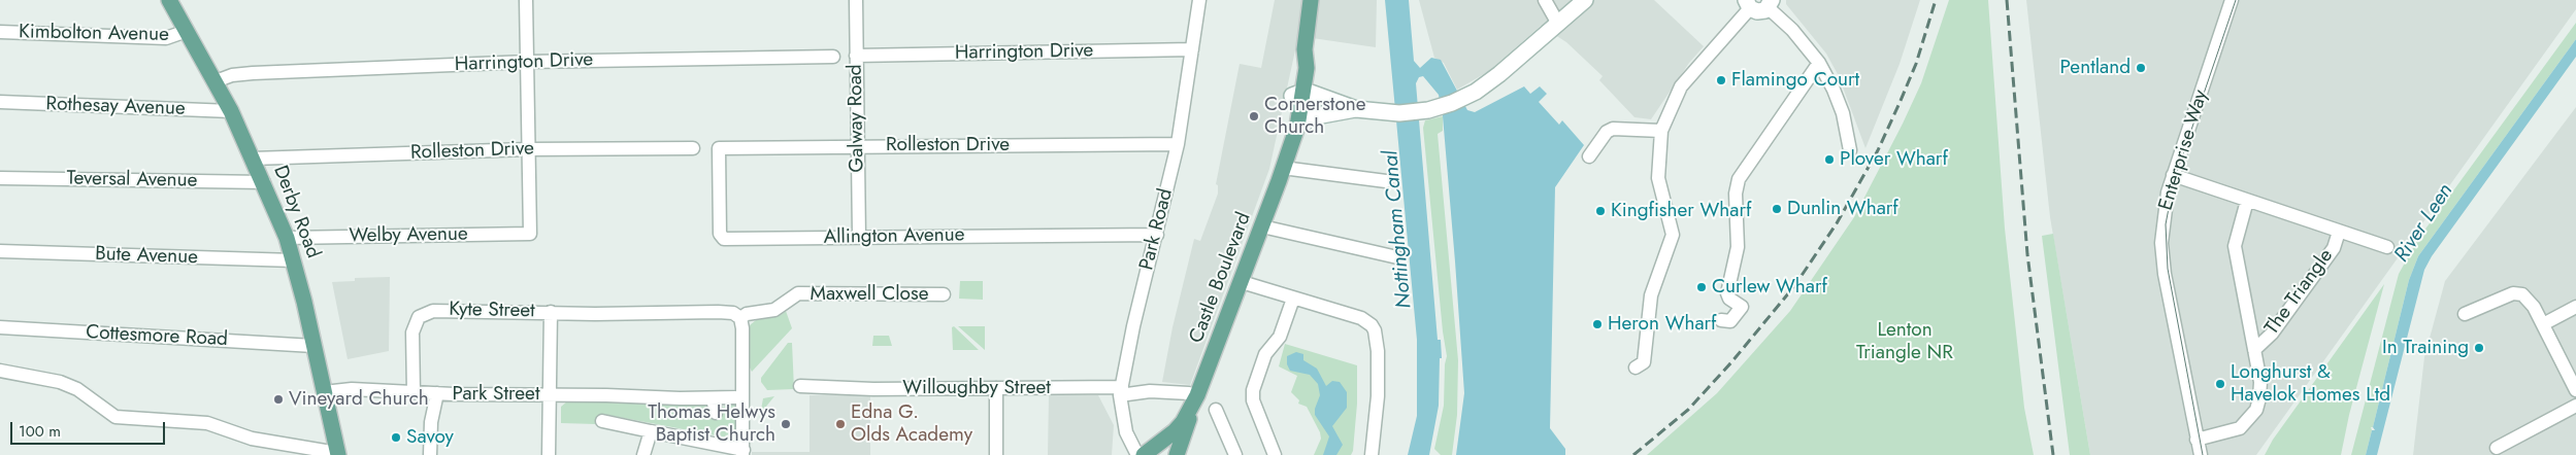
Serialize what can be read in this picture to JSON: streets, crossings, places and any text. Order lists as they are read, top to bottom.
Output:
{
  "streets": {
    "main road": ["Derby Road", "Castle Boulevard"],
    "street": [
      "Kimbolton Avenue",
      "Harrington Drive",
      "Rothesay Avenue",
      "Galway Road",
      "Rolleston Drive",
      "Enterprise Way",
      "Teversal Avenue",
      "Park Road",
      "Welby Avenue",
      "Allington Avenue",
      "Bute Avenue",
      "The Triangle",
      "Maxwell Close",
      "Kyte Street",
      "Cottesmore Road",
      "Willoughby Street",
      "Park Street"
    ]
  },
  "crossings": [
    ["Kimbolton Avenue", "Derby Road"],
    ["Harrington Drive", "Galway Road"],
    ["Harrington Drive", "Derby Road"],
    ["Harrington Drive", "Park Road"],
    ["Rothesay Avenue", "Derby Road"],
    ["Galway Road", "Rolleston Drive"],
    ["Galway Road", "Allington Avenue"],
    ["Rolleston Drive", "Derby Road"],
    ["Rolleston Drive", "Park Road"],
    ["Rolleston Drive", "Welby Avenue"],
    ["Rolleston Drive", "Allington Avenue"],
    ["Enterprise Way", "The Triangle"],
    ["Teversal Avenue", "Derby Road"],
    ["Derby Road", "Welby Avenue"],
    ["Derby Road", "Bute Avenue"],
    ["Derby Road", "Cottesmore Road"],
    ["Derby Road", "Park Street"],
    ["Park Road", "Allington Avenue"],
    ["Park Road", "Willoughby Street"],
    ["Castle Boulevard", "Willoughby Street"],
    ["Kyte Street", "Park Street"]
  ],
  "water": ["River Leen", "Nottingham Canal"],
  "parks": ["Lenton Triangle NR"],
  "places": [
    "Pentland",
    "Flamingo Court",
    "Cornerstone Church",
    "Plover Wharf",
    "Dunlin Wharf",
    "Kingfisher Wharf",
    "Curlew Wharf",
    "Heron Wharf",
    "In Training",
    "Longhurst & Havelok Homes Ltd",
    "Vineyard Church",
    "Thomas Helwys Baptist Church",
    "Edna G. Olds Academy",
    "Savoy"
  ],
  "scale_bar": "100 m"
}
